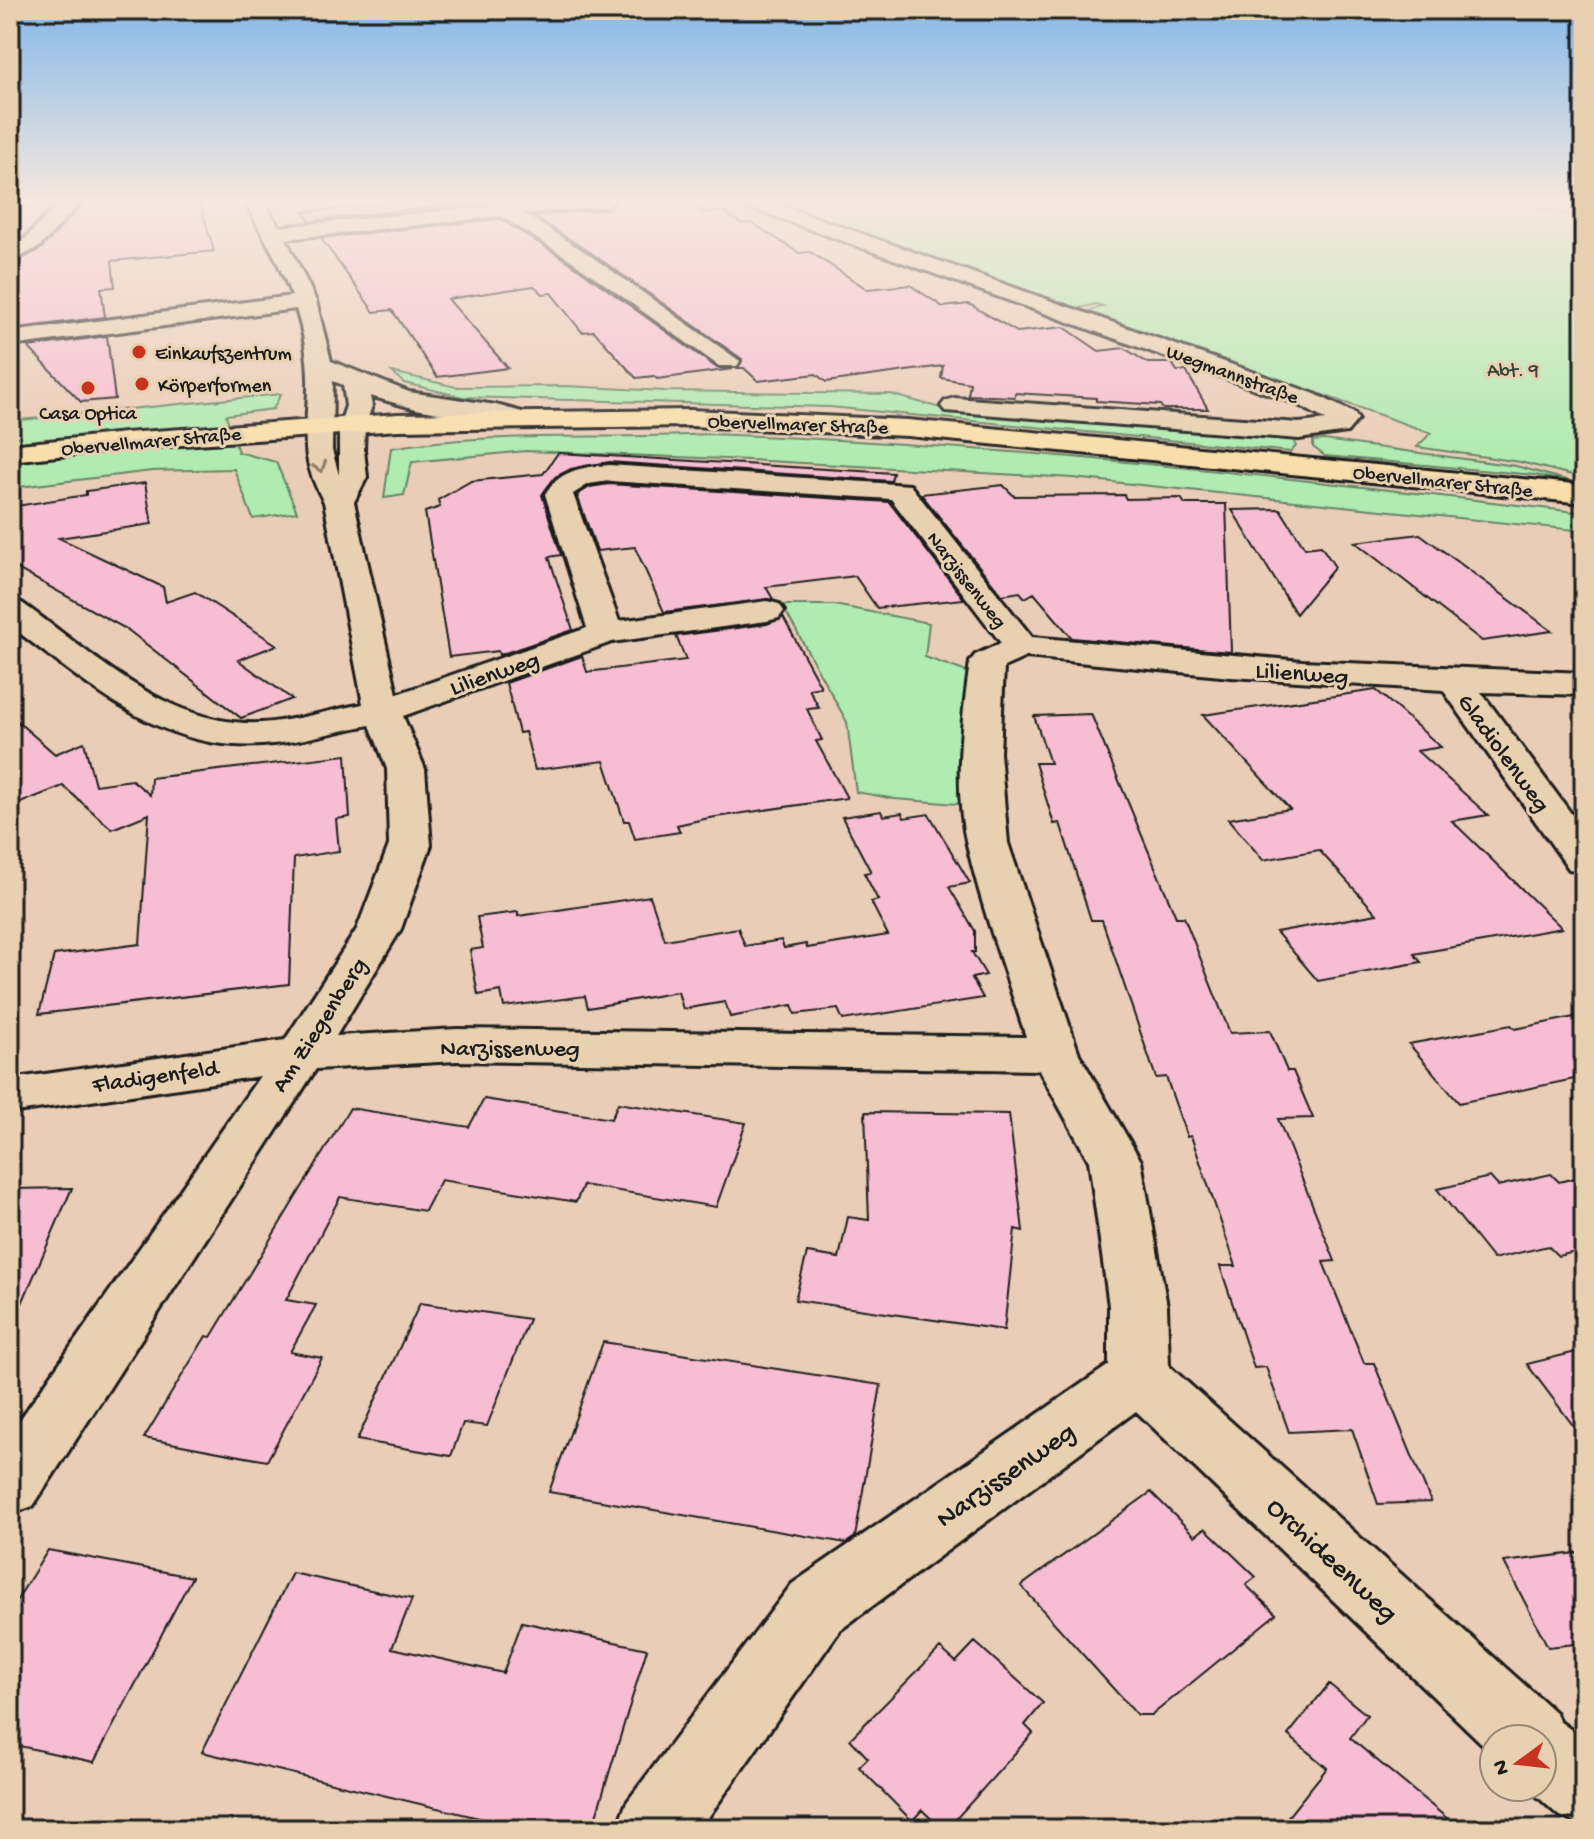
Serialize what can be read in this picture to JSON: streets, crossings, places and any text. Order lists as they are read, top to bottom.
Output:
{
  "streets": {
    "main road": ["Obervellmarer Straße"],
    "street": [
      "Wegmannstraße",
      "Narzissenweg",
      "Lilienweg",
      "Gladiolenweg",
      "Am Ziegenberg",
      "Fladigenfeld",
      "Orchideenweg"
    ]
  },
  "crossings": [
    ["Obervellmarer Straße", "Am Ziegenberg"],
    ["Narzissenweg", "Lilienweg"],
    ["Narzissenweg", "Am Ziegenberg"],
    ["Narzissenweg", "Fladigenfeld"],
    ["Narzissenweg", "Orchideenweg"],
    ["Lilienweg", "Gladiolenweg"],
    ["Lilienweg", "Am Ziegenberg"],
    ["Am Ziegenberg", "Fladigenfeld"]
  ],
  "parks": ["Abt. 9"],
  "places": ["Einkaufszentrum", "Körperformen", "Casa Optica"],
  "north": "left"
}
